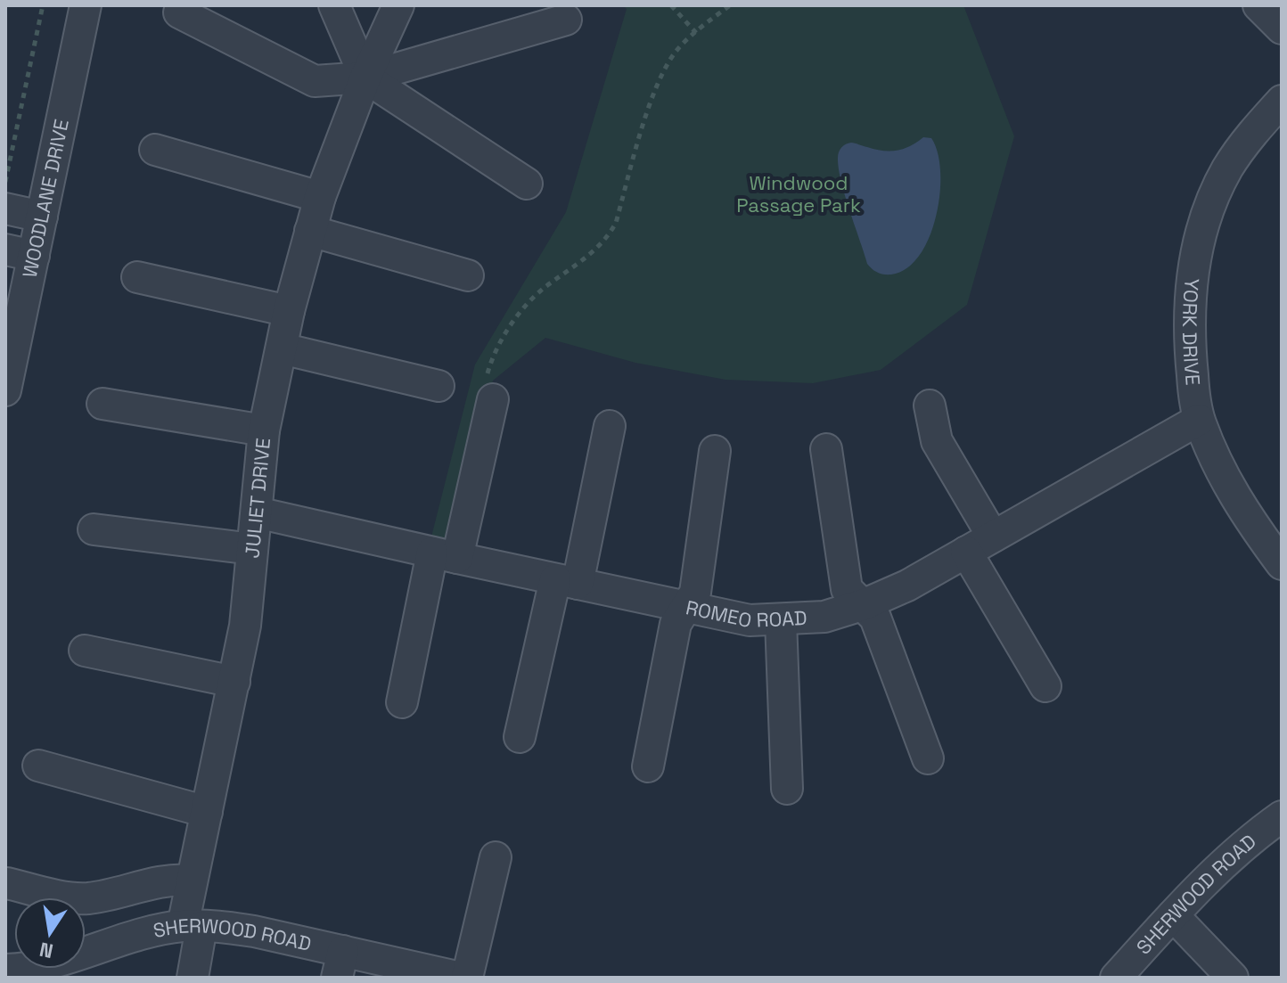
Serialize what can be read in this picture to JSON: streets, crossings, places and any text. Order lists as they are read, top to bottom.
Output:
{
  "streets": {
    "street": [
      "WOODLANE DRIVE",
      "YORK DRIVE",
      "JULIET DRIVE",
      "ROMEO ROAD",
      "SHERWOOD ROAD"
    ]
  },
  "crossings": [
    ["YORK DRIVE", "ROMEO ROAD"],
    ["JULIET DRIVE", "ROMEO ROAD"],
    ["JULIET DRIVE", "SHERWOOD ROAD"]
  ],
  "parks": ["Windwood Passage Park"],
  "north": "bottom"
}
